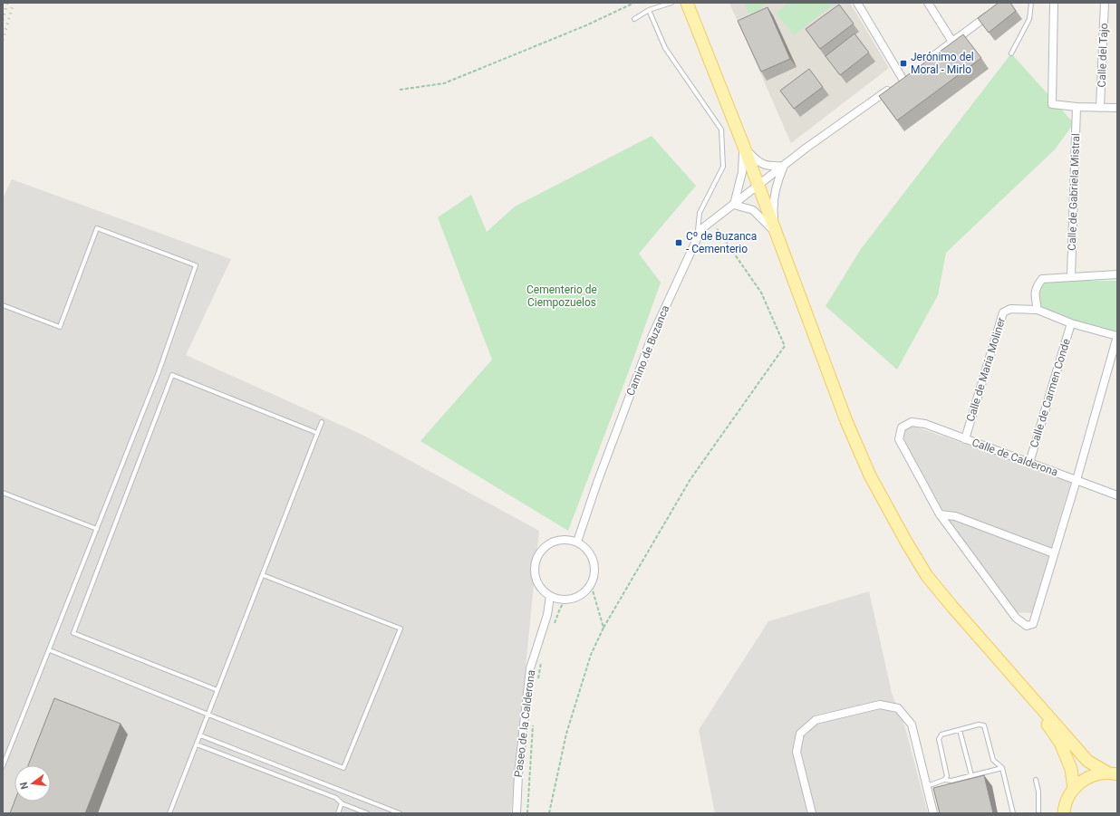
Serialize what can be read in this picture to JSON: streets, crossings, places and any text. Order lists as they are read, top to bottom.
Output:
{
  "streets": {
    "street": [
      "Calle del Tajo",
      "Calle de Gabriela Mistral",
      "Camino de Buzanca",
      "Calle de María Moliner",
      "Calle de Carmen Conde",
      "Calle de Calderona",
      "Paseo de la Calderona"
    ]
  },
  "crossings": [
    ["Camino de Buzanca", "Paseo de la Calderona"],
    ["Calle de María Moliner", "Calle de Calderona"],
    ["Calle de Carmen Conde", "Calle de Calderona"]
  ],
  "parks": ["Cementerio de Ciempozuelos"],
  "places": {
    "transit": ["Jerónimo del Moral - Mirlo", "Cº de Buzanca - Cementerio"]
  },
  "north": "left"
}
